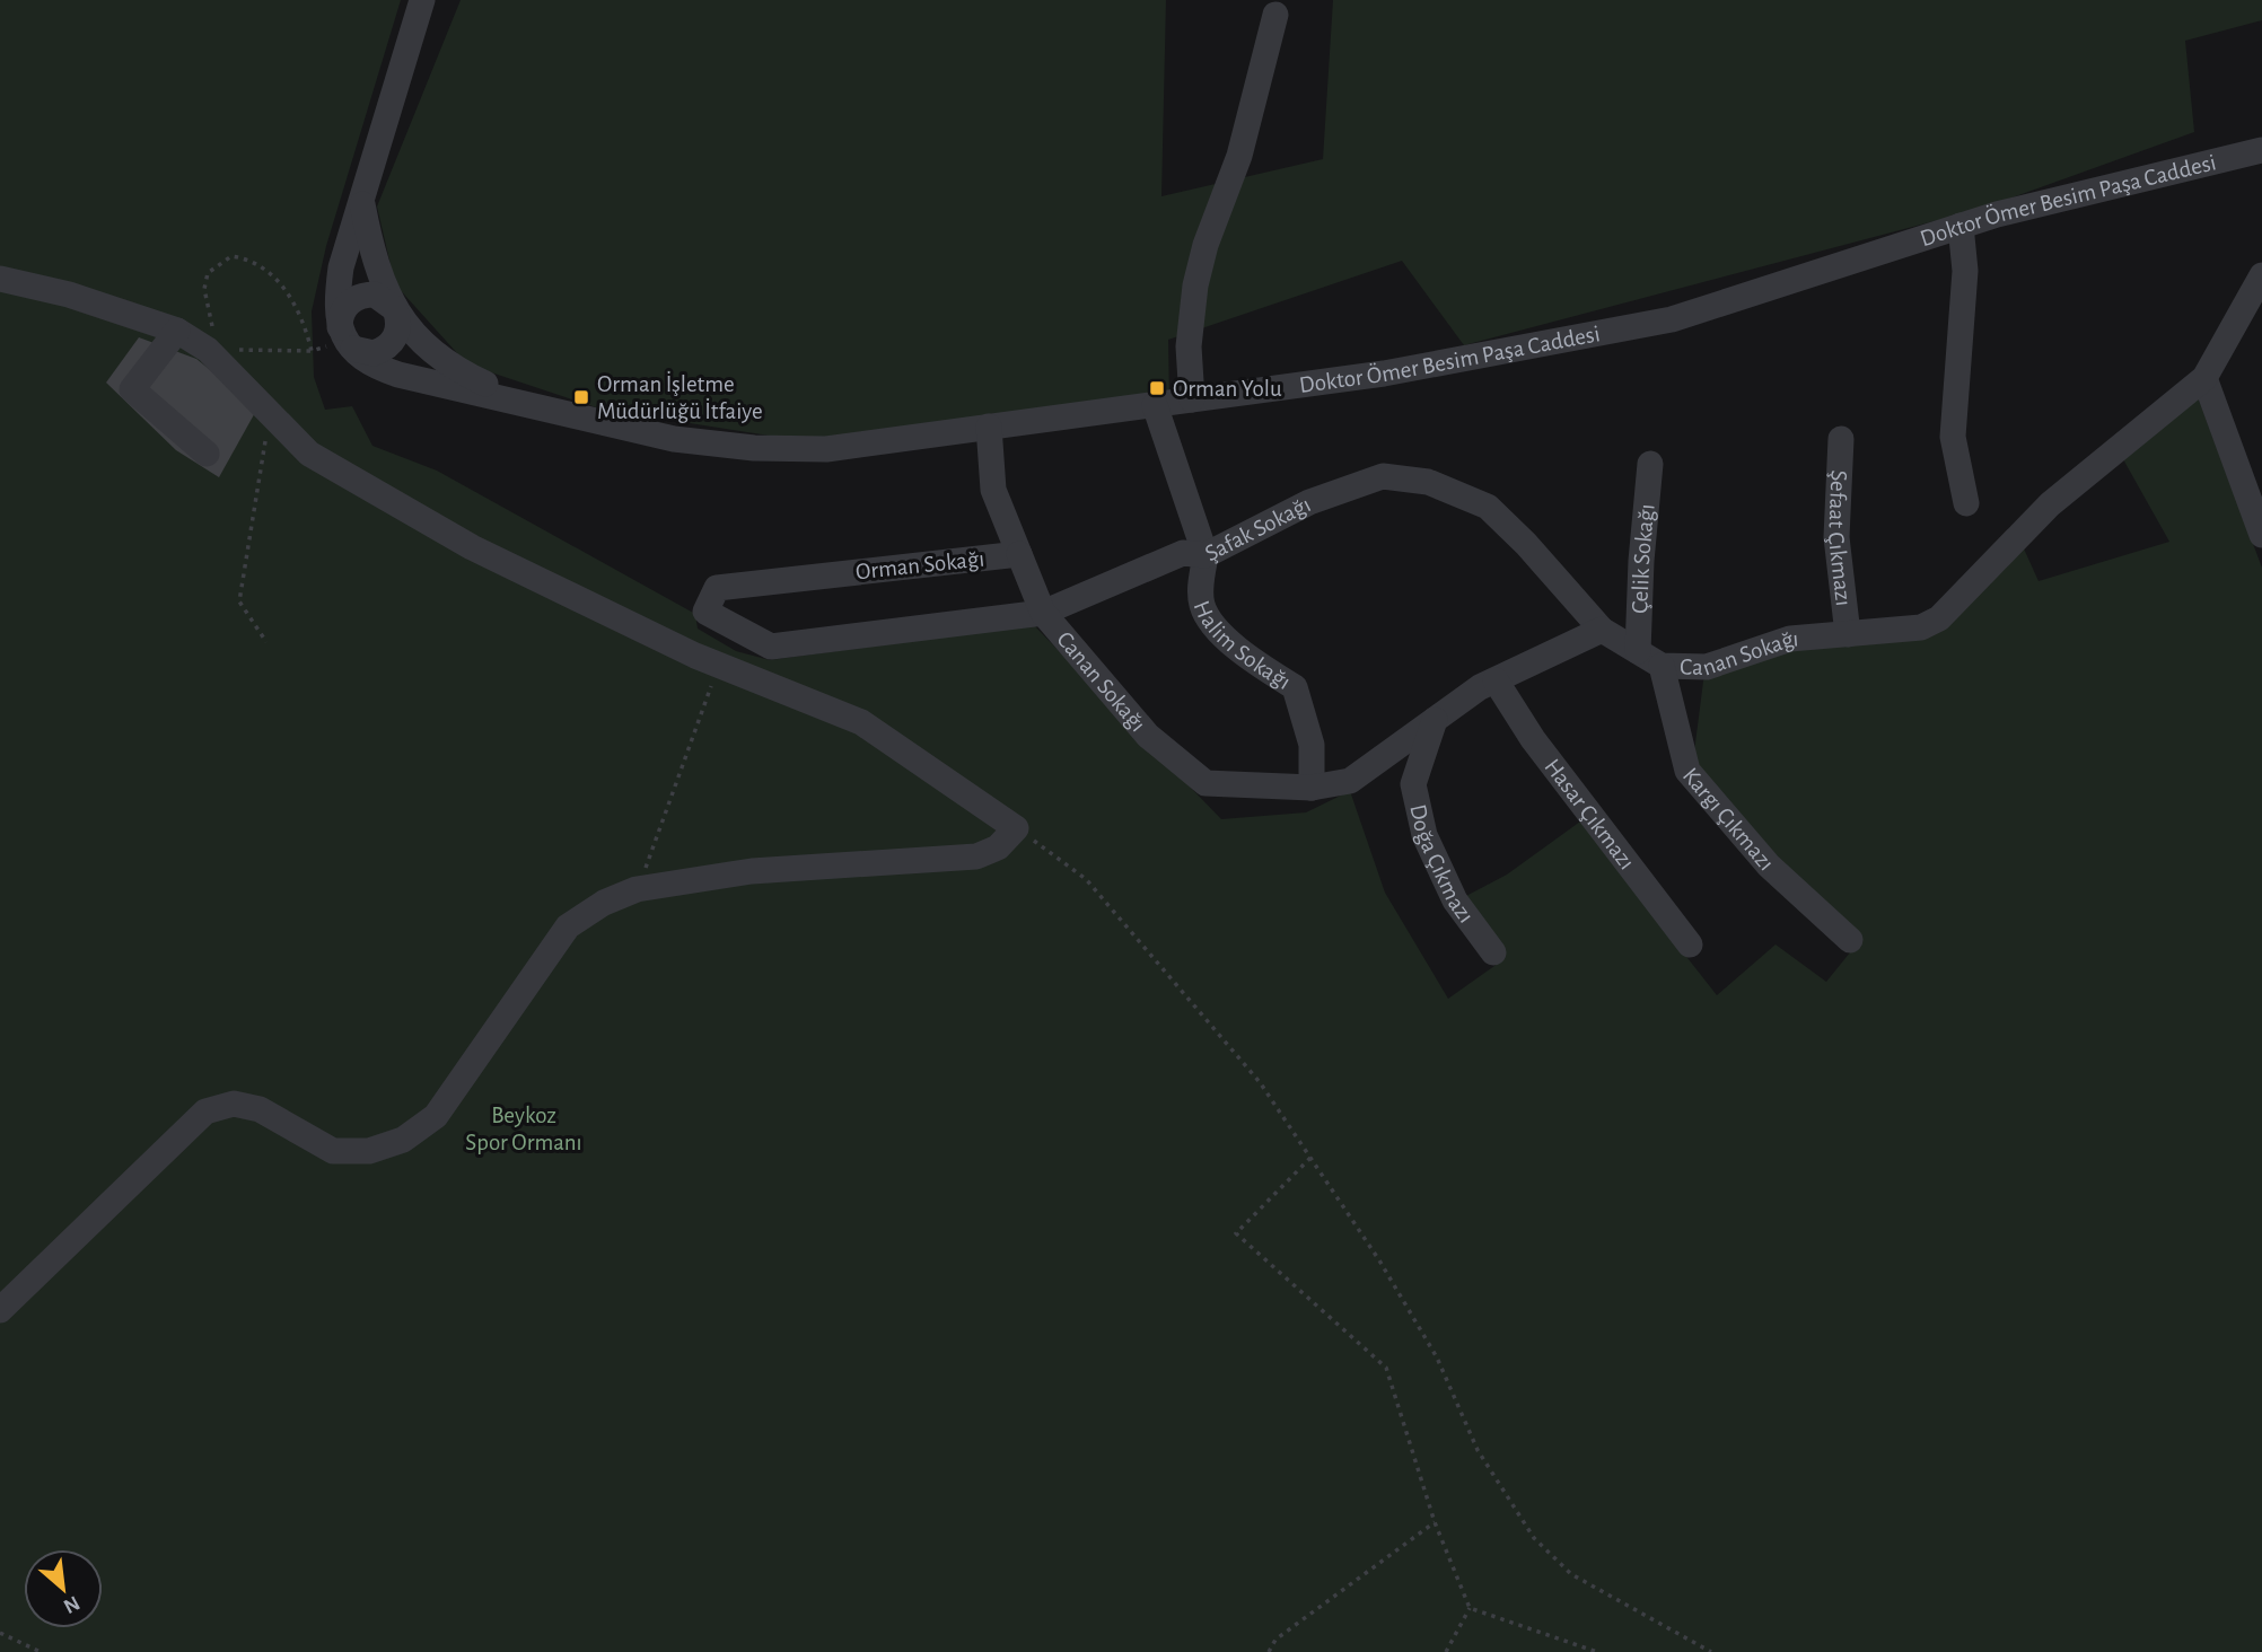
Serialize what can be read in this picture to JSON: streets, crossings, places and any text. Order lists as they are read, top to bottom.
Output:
{
  "streets": {
    "street": [
      "Doktor Ömer Besim Paşa Caddesi",
      "Şafak Sokağı",
      "Şefaat Çıkmazı",
      "Çelik Sokağı",
      "Orman Sokağı",
      "Halim Sokağı",
      "Canan Sokağı",
      "Hasar Çıkmazı",
      "Kargı Çıkmazı",
      "Doğa Çıkmazı"
    ]
  },
  "crossings": [
    ["Doktor Ömer Besim Paşa Caddesi", "Orman Sokağı"],
    ["Doktor Ömer Besim Paşa Caddesi", "Halim Sokağı"],
    ["Şafak Sokağı", "Orman Sokağı"],
    ["Şafak Sokağı", "Halim Sokağı"],
    ["Şafak Sokağı", "Canan Sokağı"],
    ["Şefaat Çıkmazı", "Canan Sokağı"],
    ["Çelik Sokağı", "Canan Sokağı"],
    ["Orman Sokağı", "Canan Sokağı"],
    ["Halim Sokağı", "Canan Sokağı"],
    ["Canan Sokağı", "Hasar Çıkmazı"],
    ["Canan Sokağı", "Kargı Çıkmazı"],
    ["Canan Sokağı", "Doğa Çıkmazı"]
  ],
  "parks": ["Beykoz Spor Ormanı"],
  "places": {
    "transit": ["Orman Yolu", "Orman İşletme Müdürlüğü İtfaiye"]
  },
  "north": "bottom right"
}
